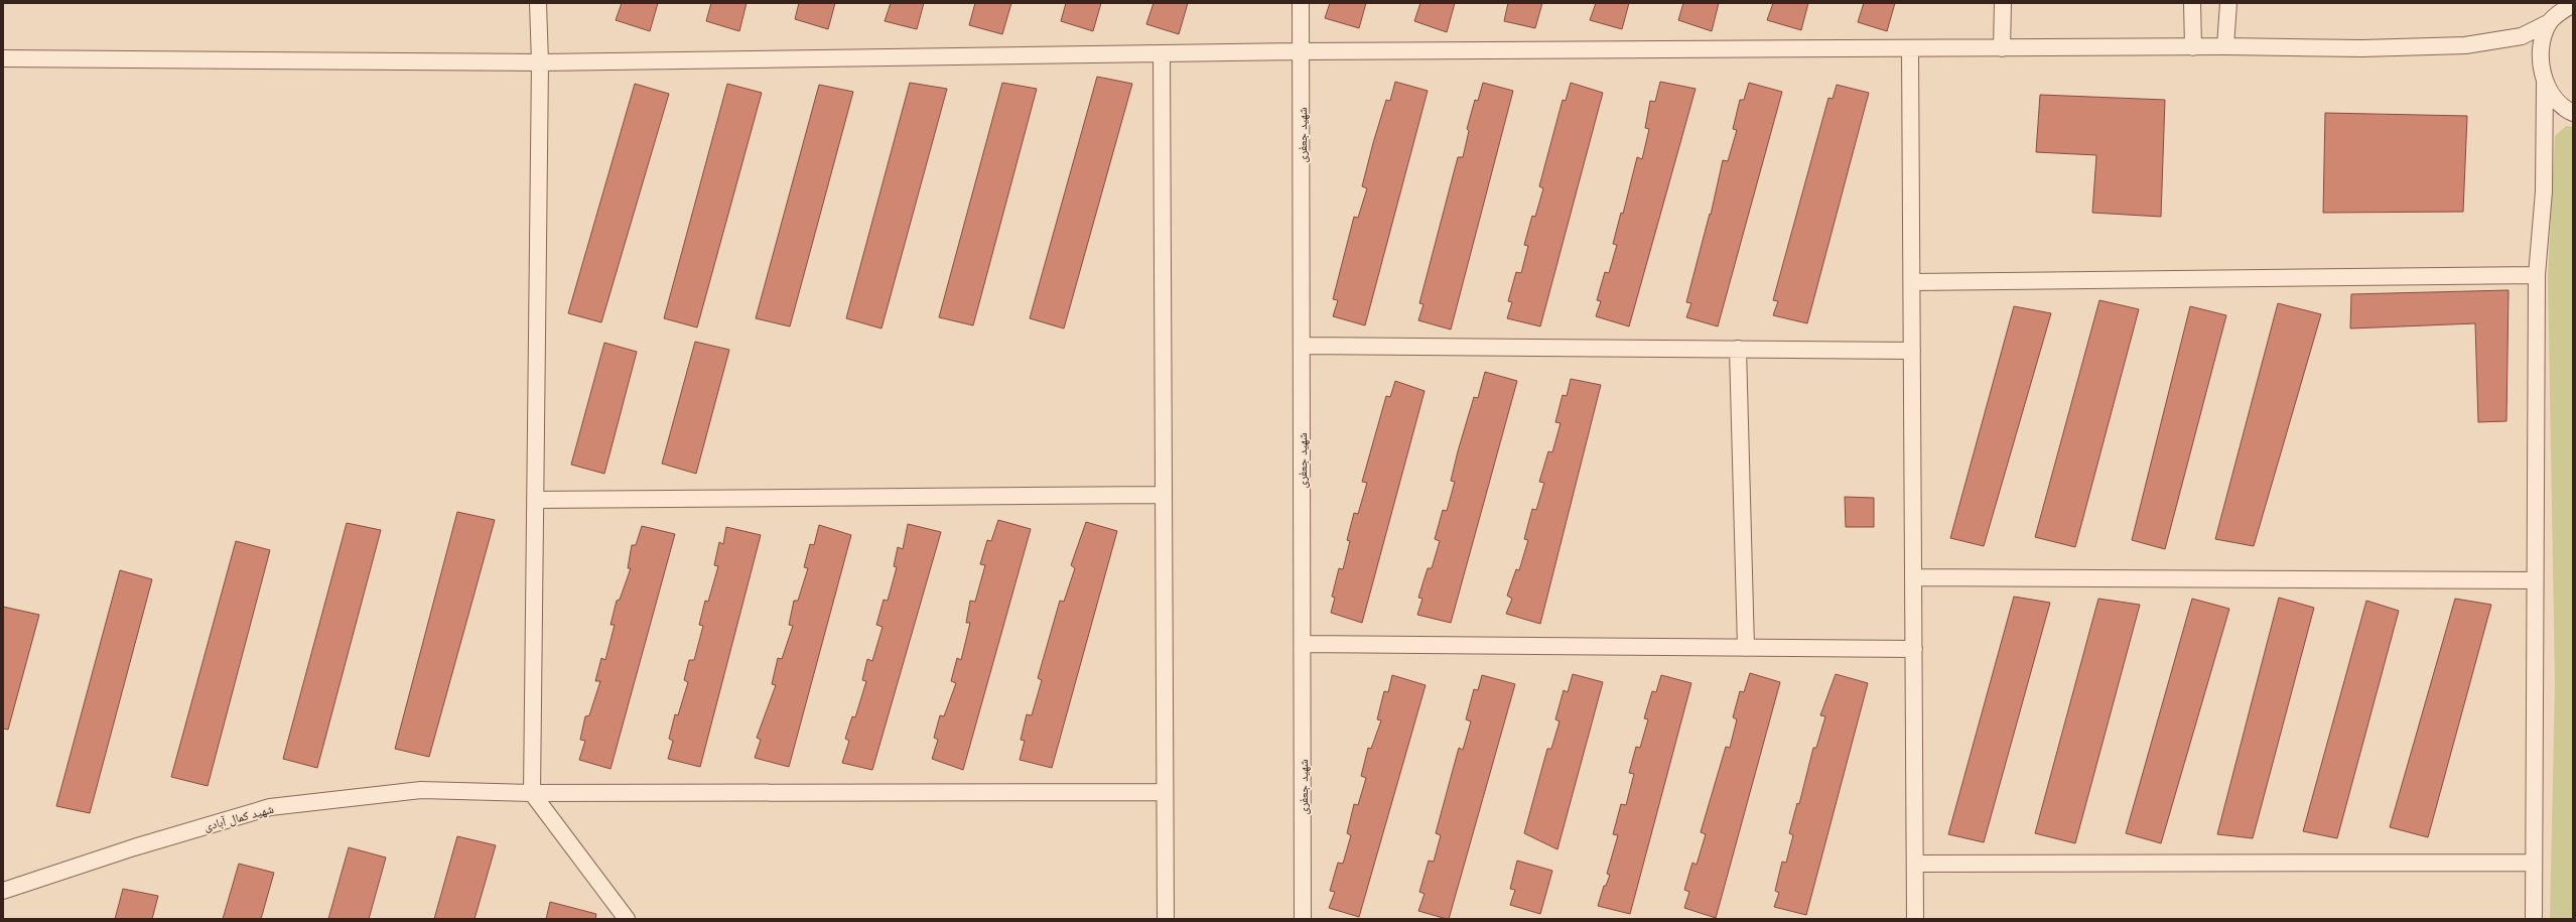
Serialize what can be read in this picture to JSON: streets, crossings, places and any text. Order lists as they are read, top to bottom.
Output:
{
  "streets": {
    "street": ["شهید جعفری", "شهید کمال آبادی"]
  }
}
